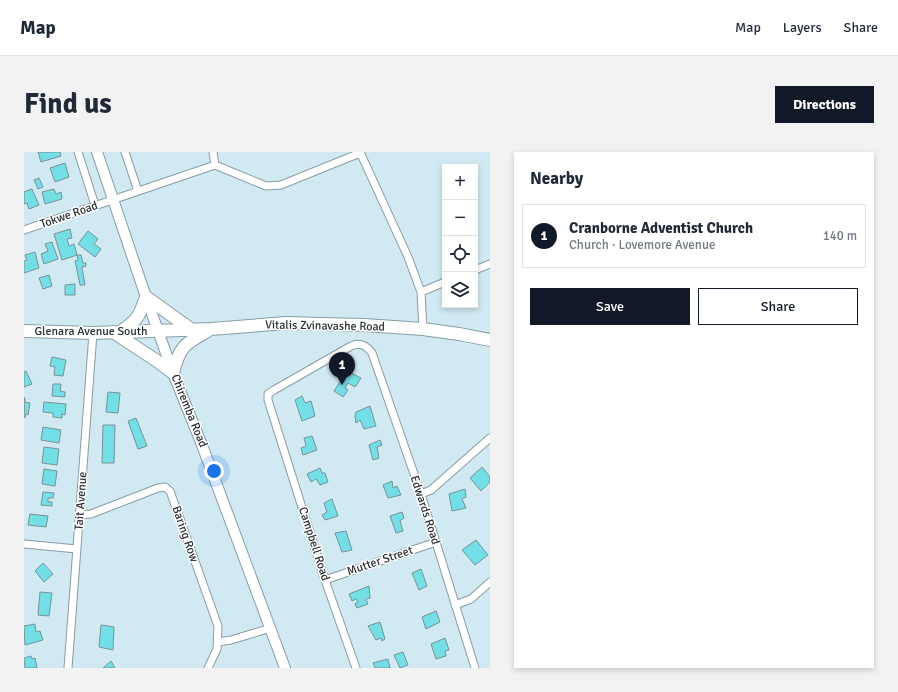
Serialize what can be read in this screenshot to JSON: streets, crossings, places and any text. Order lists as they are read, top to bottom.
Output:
{
  "streets": {
    "main road": ["Vitalis Zvinavashe Road", "Glenara Avenue South", "Chiremba Road"],
    "street": [
      "Tokwe Road",
      "Tait Avenue",
      "Edwards Road",
      "Baring Row",
      "Campbell Road",
      "Mutter Street"
    ]
  },
  "crossings": [
    ["Tokwe Road", "Chiremba Road"],
    ["Vitalis Zvinavashe Road", "Glenara Avenue South"],
    ["Vitalis Zvinavashe Road", "Chiremba Road"],
    ["Glenara Avenue South", "Chiremba Road"],
    ["Glenara Avenue South", "Tait Avenue"],
    ["Tait Avenue", "Baring Row"],
    ["Edwards Road", "Campbell Road"],
    ["Edwards Road", "Mutter Street"],
    ["Campbell Road", "Mutter Street"]
  ],
  "page": {
    "header": "Map",
    "nav": ["Map", "Layers", "Share"],
    "buttons": [
      "Directions",
      ["Save", "Share"]
    ],
    "title": "Find us",
    "heading": "Nearby",
    "map_buttons": ["+", "−"],
    "list": [
      {
        "mark": "1",
        "name": "Cranborne Adventist Church",
        "note": "Church · Lovemore Avenue",
        "value": "140 m"
      }
    ],
    "pins": "1"
  }
}
